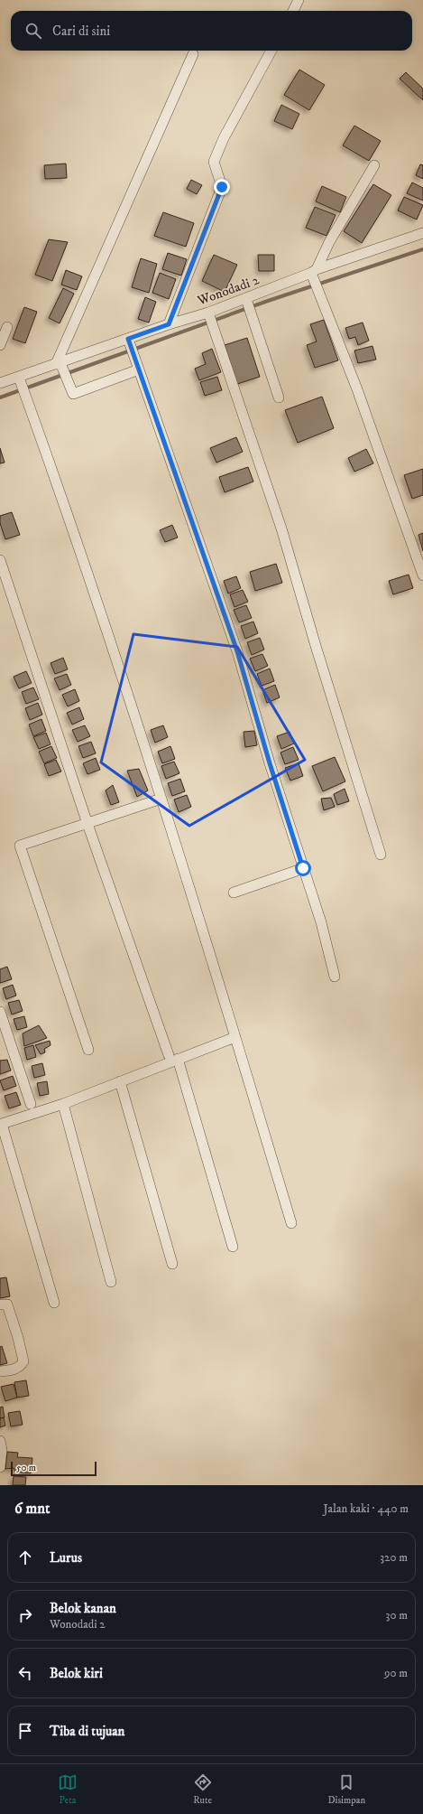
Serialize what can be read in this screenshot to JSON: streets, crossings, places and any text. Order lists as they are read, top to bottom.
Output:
{
  "streets": {
    "street": ["Wonodadi 2"]
  },
  "scale_bar": "50 m",
  "page": {
    "search": "Cari di sini",
    "scale": "50 m",
    "heading": ["6 mnt", "Jalan kaki · 440 m"],
    "list": [
      ["Lurus", "320 m"],
      ["Belok kanan", "Wonodadi 2", "30 m"],
      ["Belok kiri", "90 m"],
      "Tiba di tujuan"
    ],
    "nav": ["Peta", "Rute", "Disimpan"]
  }
}
